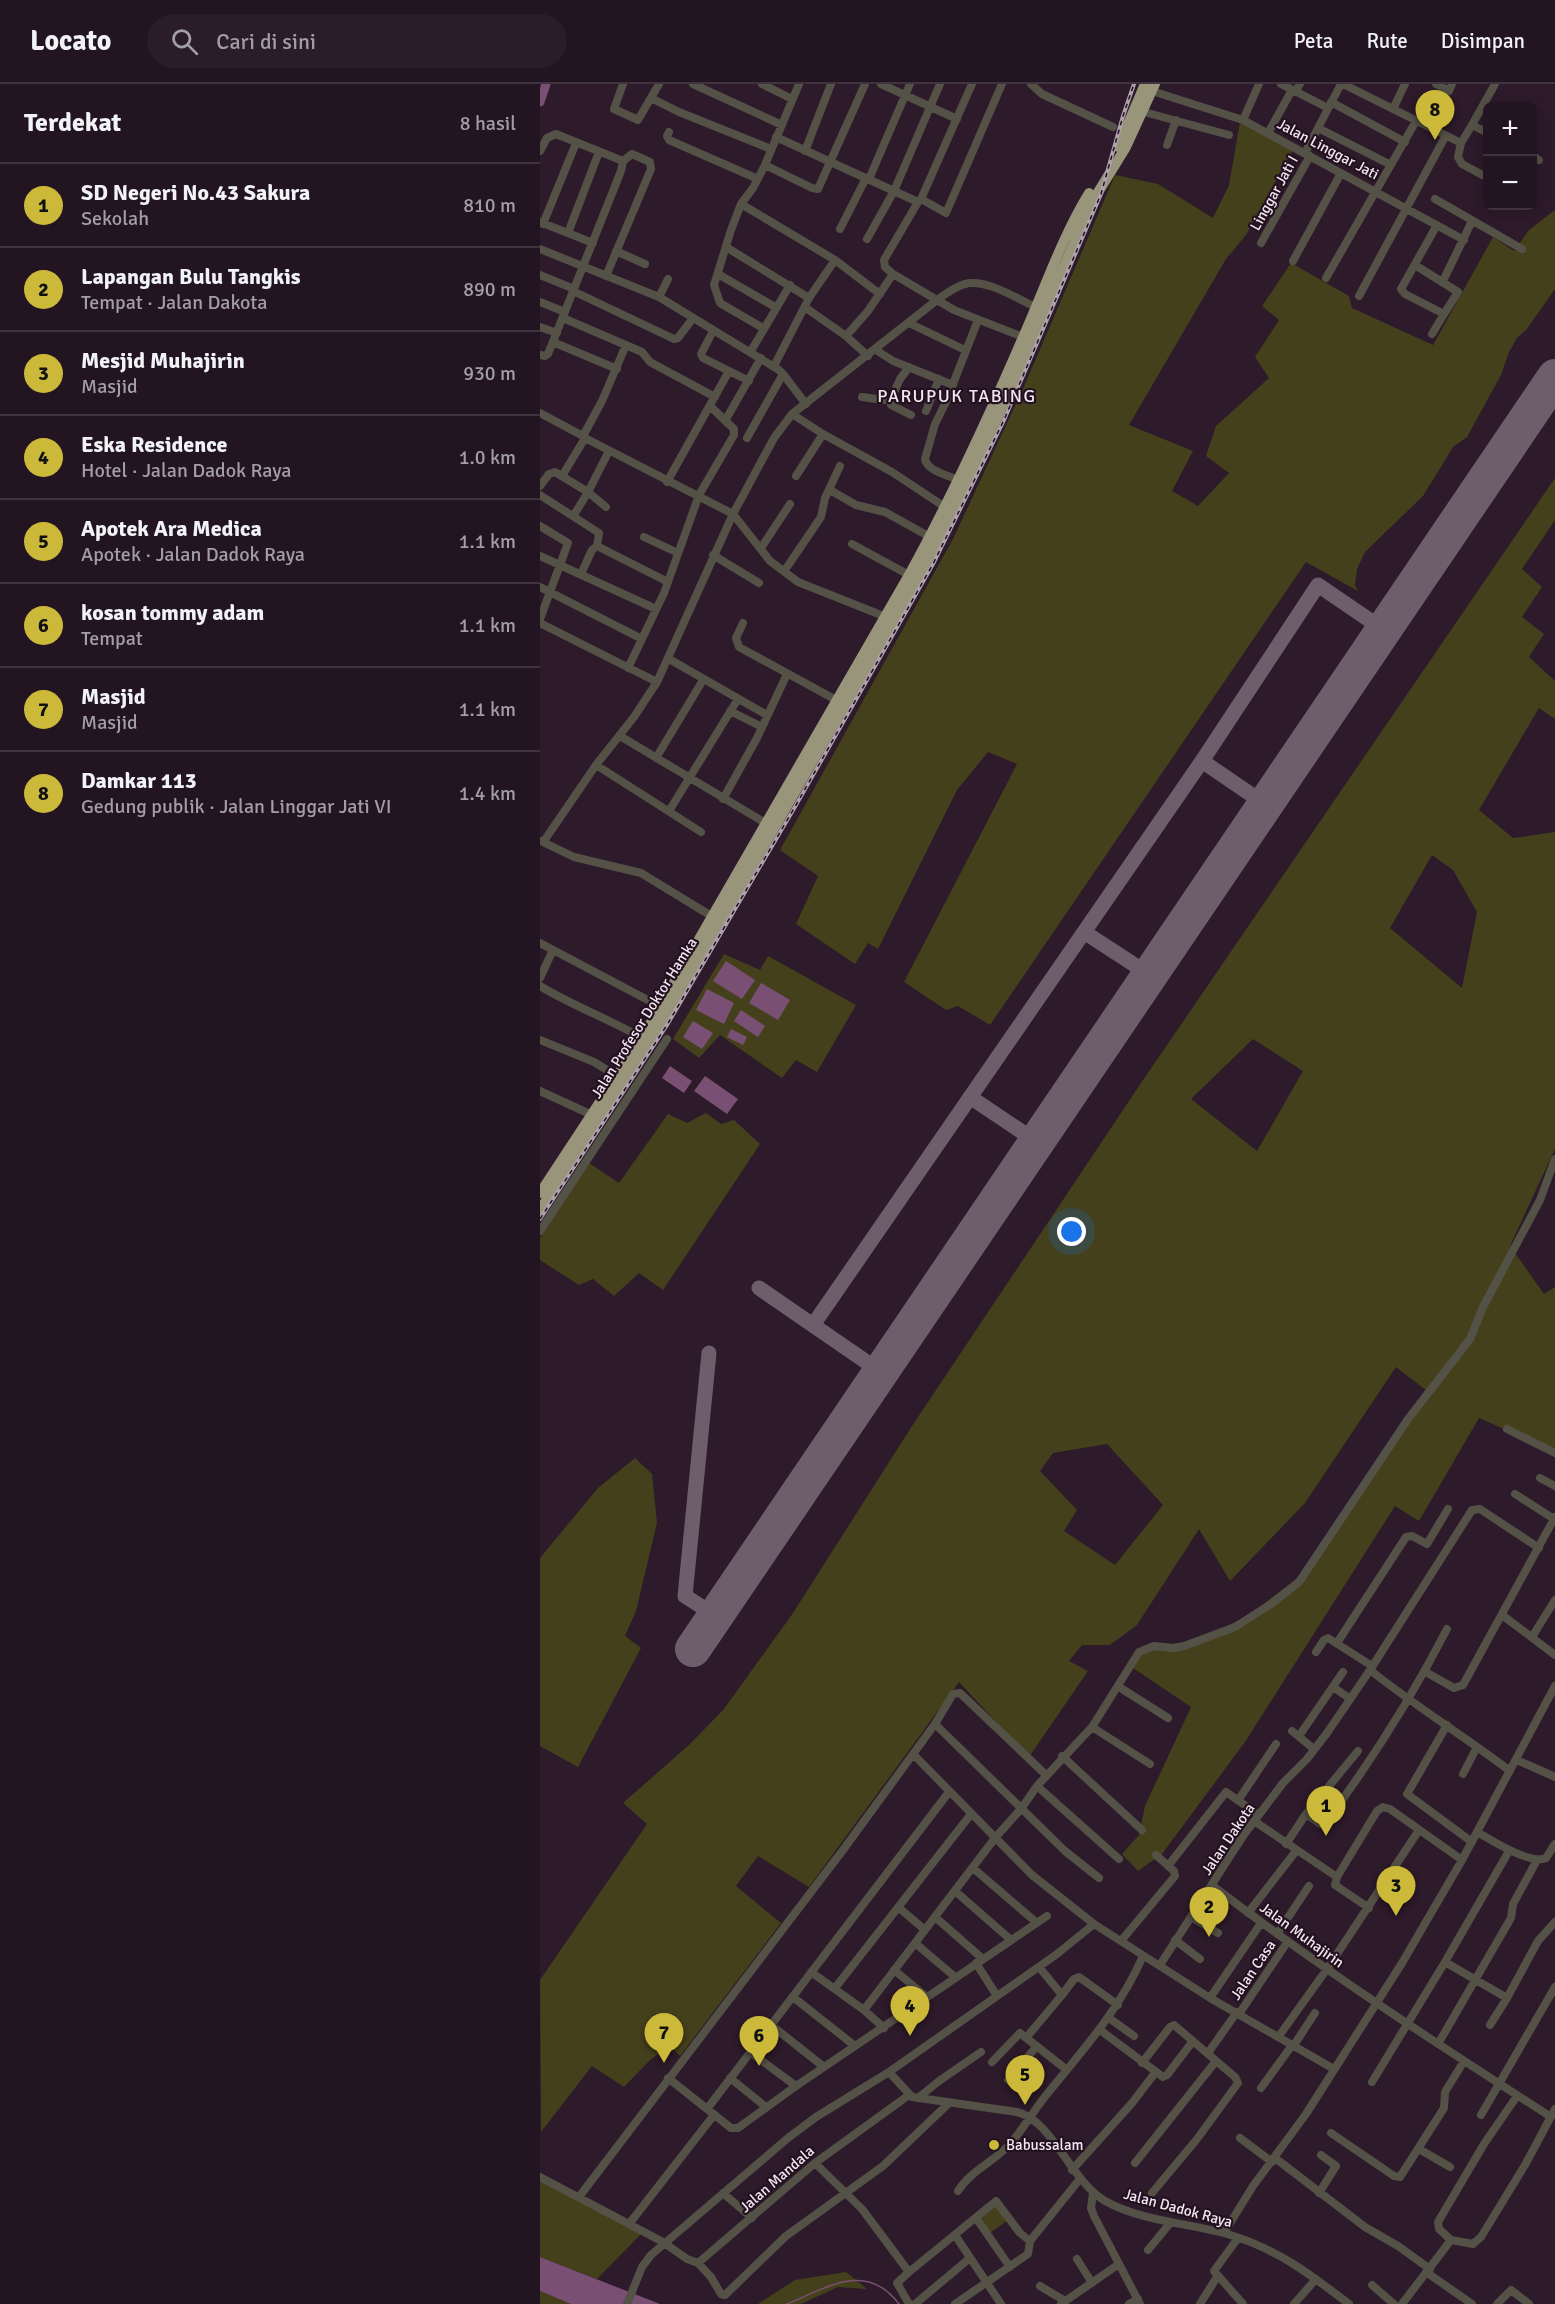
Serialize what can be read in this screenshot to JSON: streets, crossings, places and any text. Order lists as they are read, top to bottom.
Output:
{
  "streets": {
    "highway": ["Jalan Profesor Doktor Hamka"],
    "street": [
      "Jalan Linggar Jati",
      "Linggar Jati I",
      "Jalan Dakota",
      "Jalan Muhajirin",
      "Jalan Casa",
      "Jalan Mandala",
      "Jalan Dadok Raya"
    ]
  },
  "crossings": [
    ["Jalan Linggar Jati", "Linggar Jati I"],
    ["Jalan Dakota", "Jalan Muhajirin"],
    ["Jalan Muhajirin", "Jalan Casa"]
  ],
  "districts": ["PARUPUK TABING"],
  "places": ["Babussalam"],
  "page": {
    "header": "Locato",
    "search": "Cari di sini",
    "nav": ["Peta", "Rute", "Disimpan"],
    "heading": ["Terdekat", "8 hasil"],
    "pins": [
      "8",
      "1",
      "3",
      "2",
      "4",
      "7",
      "6",
      "5"
    ],
    "map_buttons": ["+", "−"],
    "list": [
      {
        "mark": "1",
        "name": "SD Negeri No.43 Sakura",
        "note": "Sekolah",
        "value": "810 m"
      },
      {
        "mark": "2",
        "name": "Lapangan Bulu Tangkis",
        "note": "Tempat · Jalan Dakota",
        "value": "890 m"
      },
      {
        "mark": "3",
        "name": "Mesjid Muhajirin",
        "note": "Masjid",
        "value": "930 m"
      },
      {
        "mark": "4",
        "name": "Eska Residence",
        "note": "Hotel · Jalan Dadok Raya",
        "value": "1.0 km"
      },
      {
        "mark": "5",
        "name": "Apotek Ara Medica",
        "note": "Apotek · Jalan Dadok Raya",
        "value": "1.1 km"
      },
      {
        "mark": "6",
        "name": "kosan tommy adam",
        "note": "Tempat",
        "value": "1.1 km"
      },
      {
        "mark": "7",
        "name": "Masjid",
        "note": "Masjid",
        "value": "1.1 km"
      },
      {
        "mark": "8",
        "name": "Damkar 113",
        "note": "Gedung publik · Jalan Linggar Jati VI",
        "value": "1.4 km"
      }
    ]
  }
}
